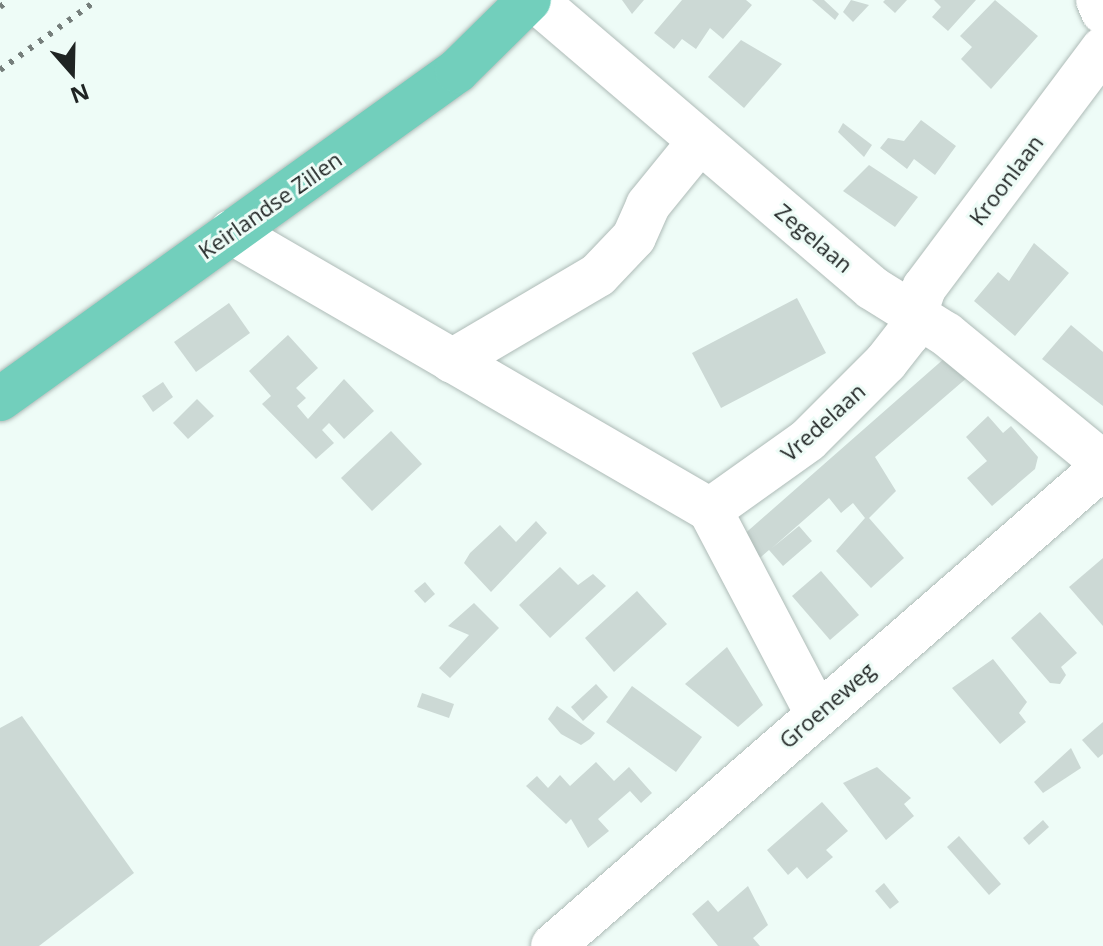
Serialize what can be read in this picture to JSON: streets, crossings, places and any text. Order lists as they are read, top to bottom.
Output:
{
  "streets": {
    "main road": ["Keirlandse Zillen"],
    "street": [
      "Kroonlaan",
      "Zegelaan",
      "Vredelaan",
      "Groeneweg"
    ]
  },
  "crossings": [
    ["Kroonlaan", "Zegelaan"],
    ["Kroonlaan", "Vredelaan"],
    ["Zegelaan", "Vredelaan"],
    ["Zegelaan", "Groeneweg"]
  ],
  "north": "bottom"
}
